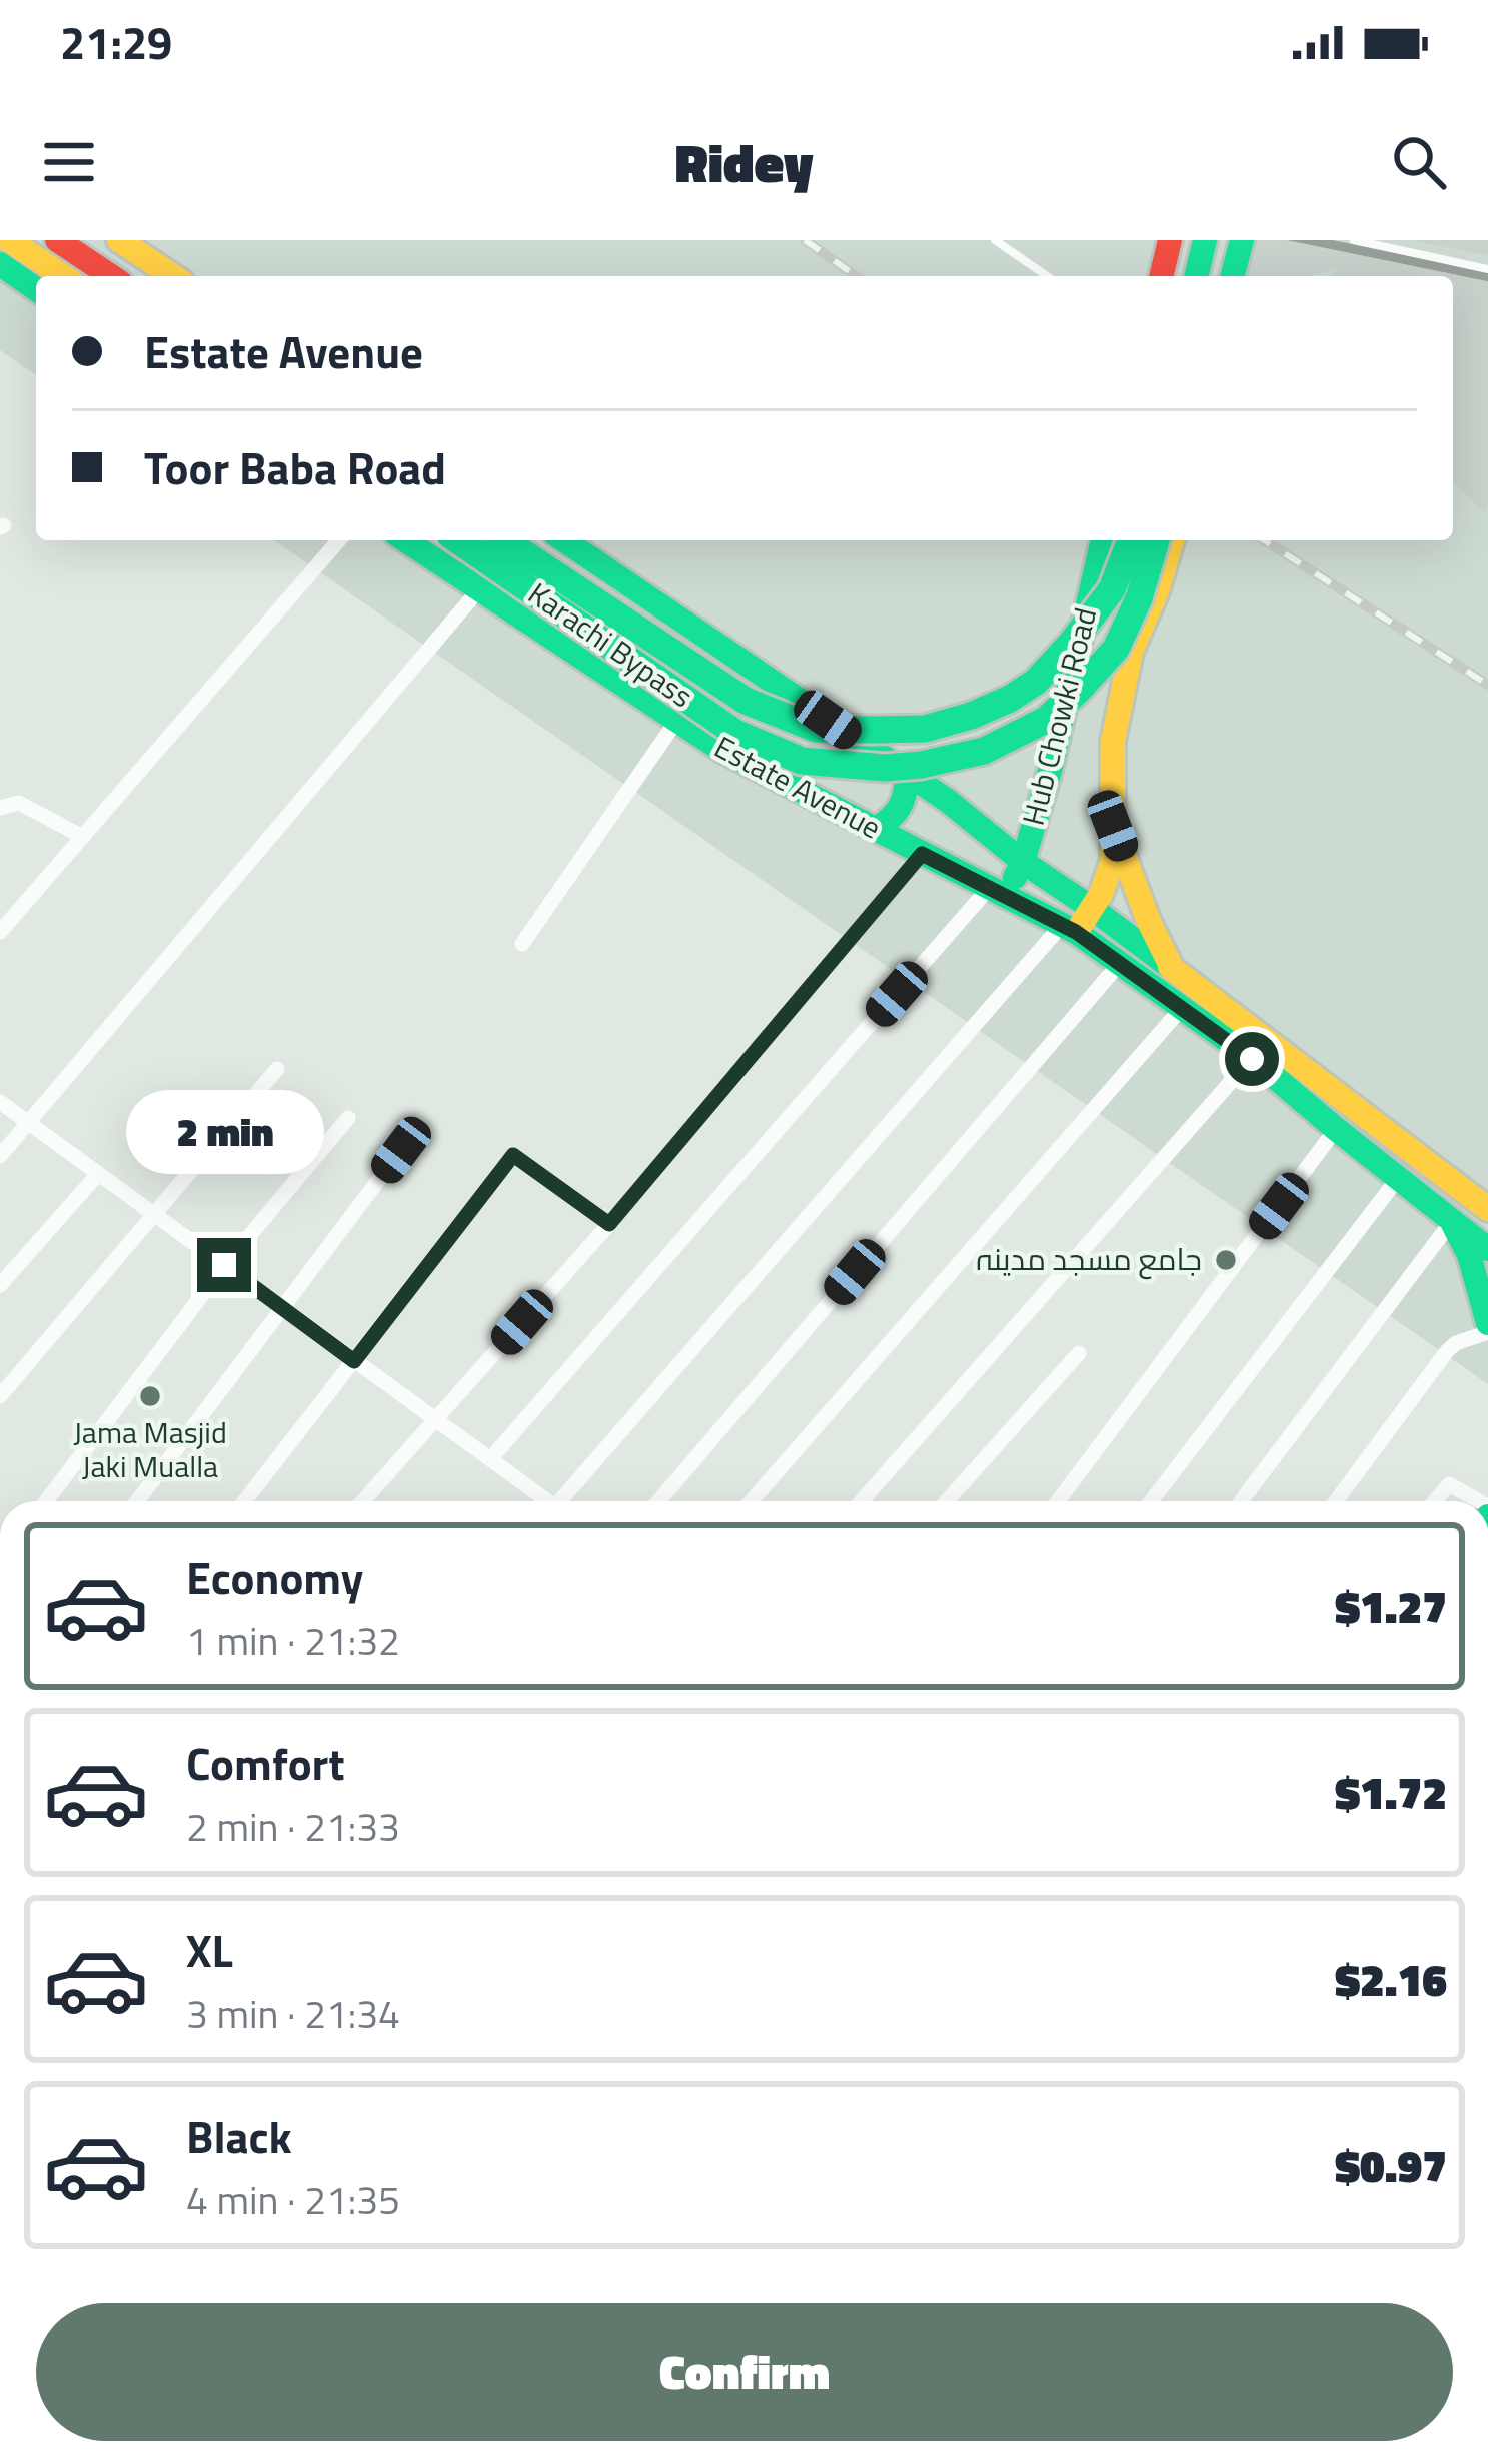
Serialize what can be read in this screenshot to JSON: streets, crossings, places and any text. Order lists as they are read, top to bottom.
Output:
{
  "streets": {
    "main road": ["Karachi Bypass", "Hub Chowki Road", "Estate Avenue"]
  },
  "crossings": [
    ["Hub Chowki Road", "Estate Avenue"]
  ],
  "places": ["جامع مسجد مدینہ", "Jama Masjid Jaki Mualla"],
  "page": {
    "status": "21:29",
    "header": "Ridey",
    "banner": ["Estate Avenue", "Toor Baba Road"],
    "bubble": "2 min",
    "list": [
      {
        "name": "Economy",
        "note": "1 min · 21:32",
        "value": "$1.27"
      },
      {
        "name": "Comfort",
        "note": "2 min · 21:33",
        "value": "$1.72"
      },
      {
        "name": "XL",
        "note": "3 min · 21:34",
        "value": "$2.16"
      },
      {
        "name": "Black",
        "note": "4 min · 21:35",
        "value": "$0.97"
      }
    ],
    "buttons": "Confirm"
  }
}
